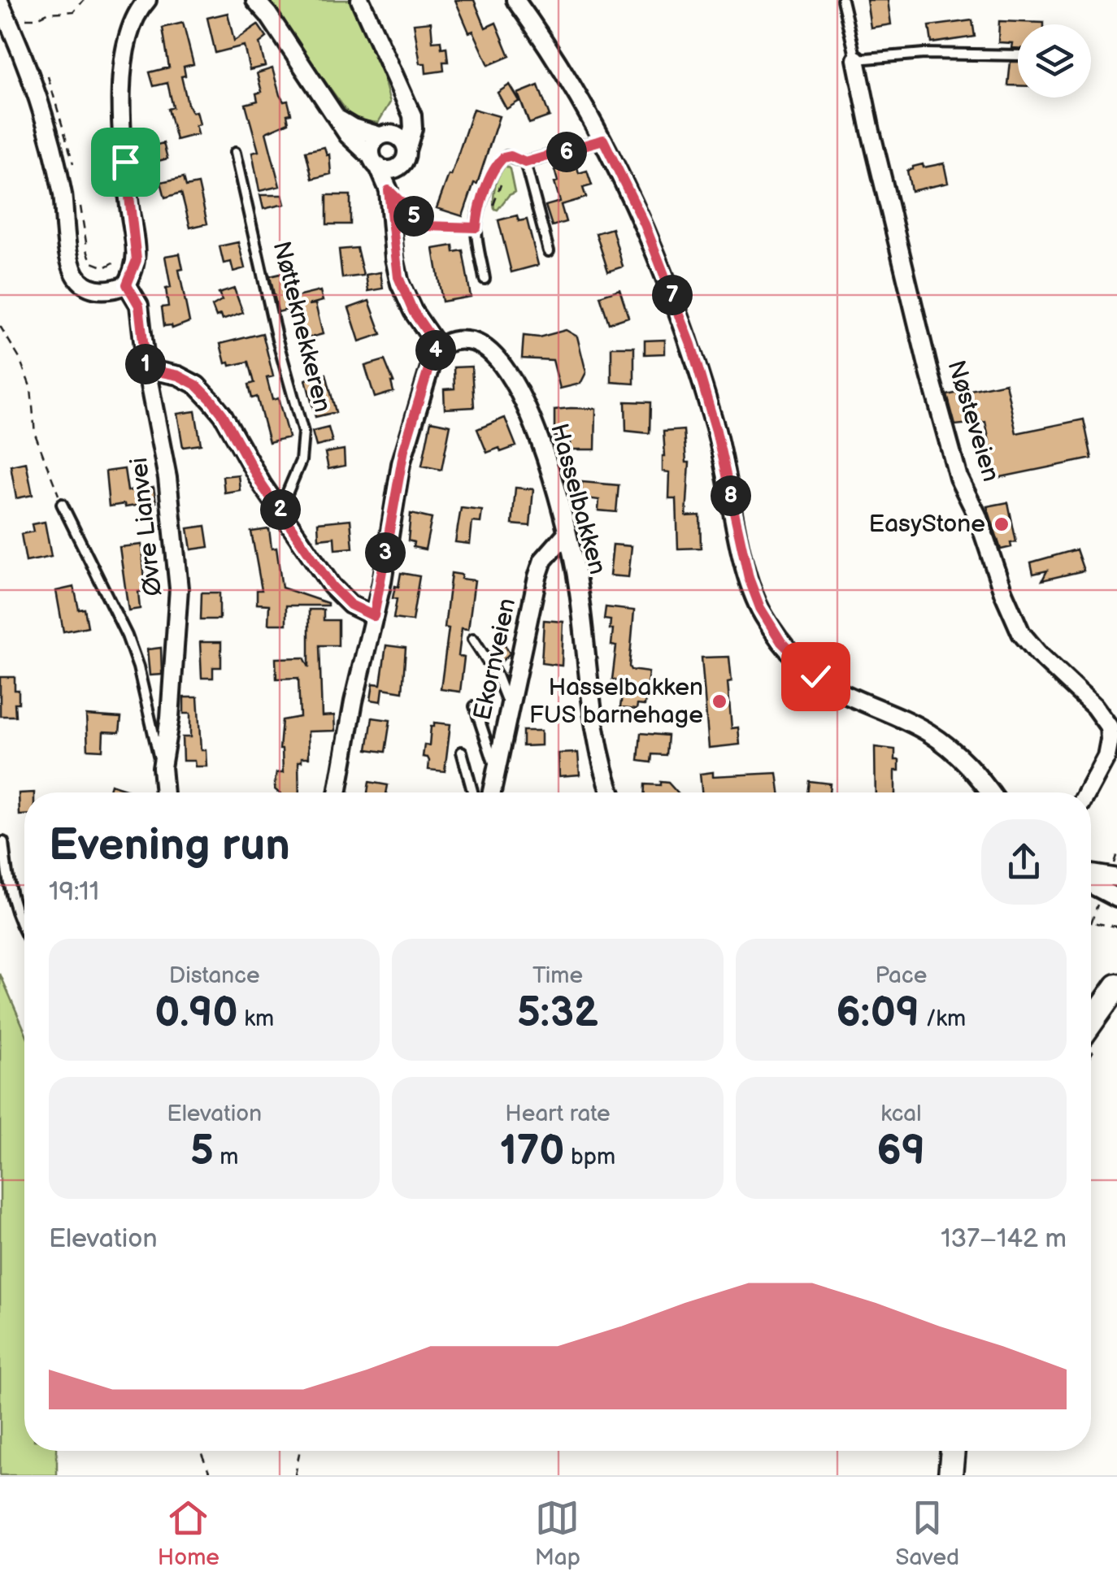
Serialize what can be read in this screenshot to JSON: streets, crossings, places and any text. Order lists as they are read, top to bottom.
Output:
{
  "streets": {
    "street": [
      "Nøsteveien",
      "Hasselbakken",
      "Øvre Lianvei",
      "Ekornveien"
    ],
    "lane": ["Nøtteknekkeren"]
  },
  "crossings": [
    ["Hasselbakken", "Ekornveien"]
  ],
  "places": ["EasyStone", "Hasselbakken FUS barnehage"],
  "page": {
    "pins": [
      "6",
      "5",
      "7",
      "4",
      "1",
      "8",
      "2",
      "3"
    ],
    "heading": ["Evening run", "19:11"],
    "stats": [
      ["Distance", "0.90 km"],
      ["Time", "5:32"],
      ["Pace", "6:09 /km"],
      ["Elevation", "5 m"],
      ["Heart rate", "170 bpm"],
      ["kcal", "69"]
    ],
    "chart": ["Elevation", "137–142 m"],
    "tabs": ["Home", "Map", "Saved"]
  }
}
